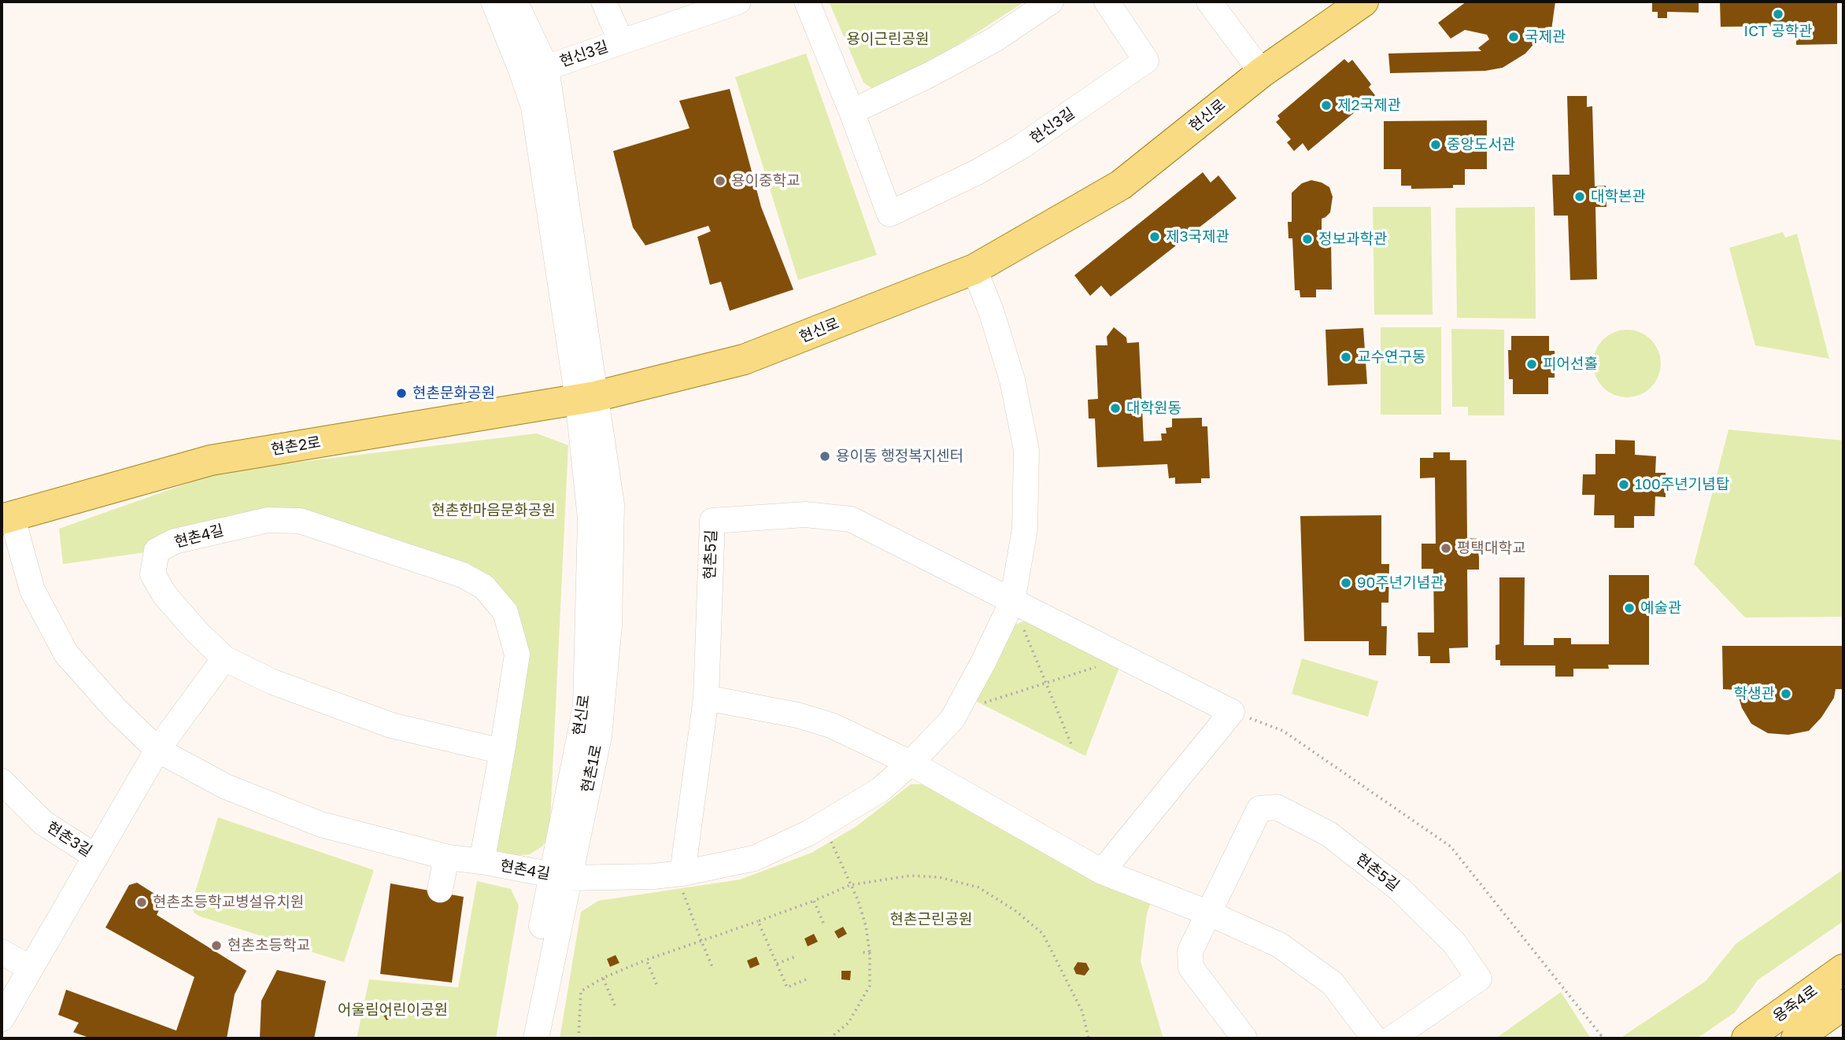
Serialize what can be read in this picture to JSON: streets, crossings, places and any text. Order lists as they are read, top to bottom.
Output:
{
  "streets": {
    "main road": ["현신로", "현촌2로", "용죽4로"],
    "street": [
      "현신3길",
      "현촌4길",
      "현촌5길",
      "현촌1로",
      "현촌3길"
    ]
  },
  "crossings": [
    ["현신로", "현촌2로"],
    ["현신로", "현촌1로"],
    ["현촌2로", "현촌4길"],
    ["현촌2로", "현촌1로"],
    ["현촌4길", "현촌1로"],
    ["현촌4길", "현촌3길"]
  ],
  "parks": [
    "용이근린공원",
    "현촌한마음문화공원",
    "현촌근린공원",
    "어울림어린이공원"
  ],
  "places": [
    "ICT 공학관",
    "국제관",
    "제2국제관",
    "중앙도서관",
    "용이중학교",
    "대학본관",
    "제3국제관",
    "정보과학관",
    "교수연구동",
    "피어선홀",
    "현촌문화공원",
    "대학원동",
    "용이동 행정복지센터",
    "100주년기념탑",
    "평택대학교",
    "90주년기념관",
    "예술관",
    "학생관",
    "현촌초등학교병설유치원",
    "현촌초등학교"
  ]
}
